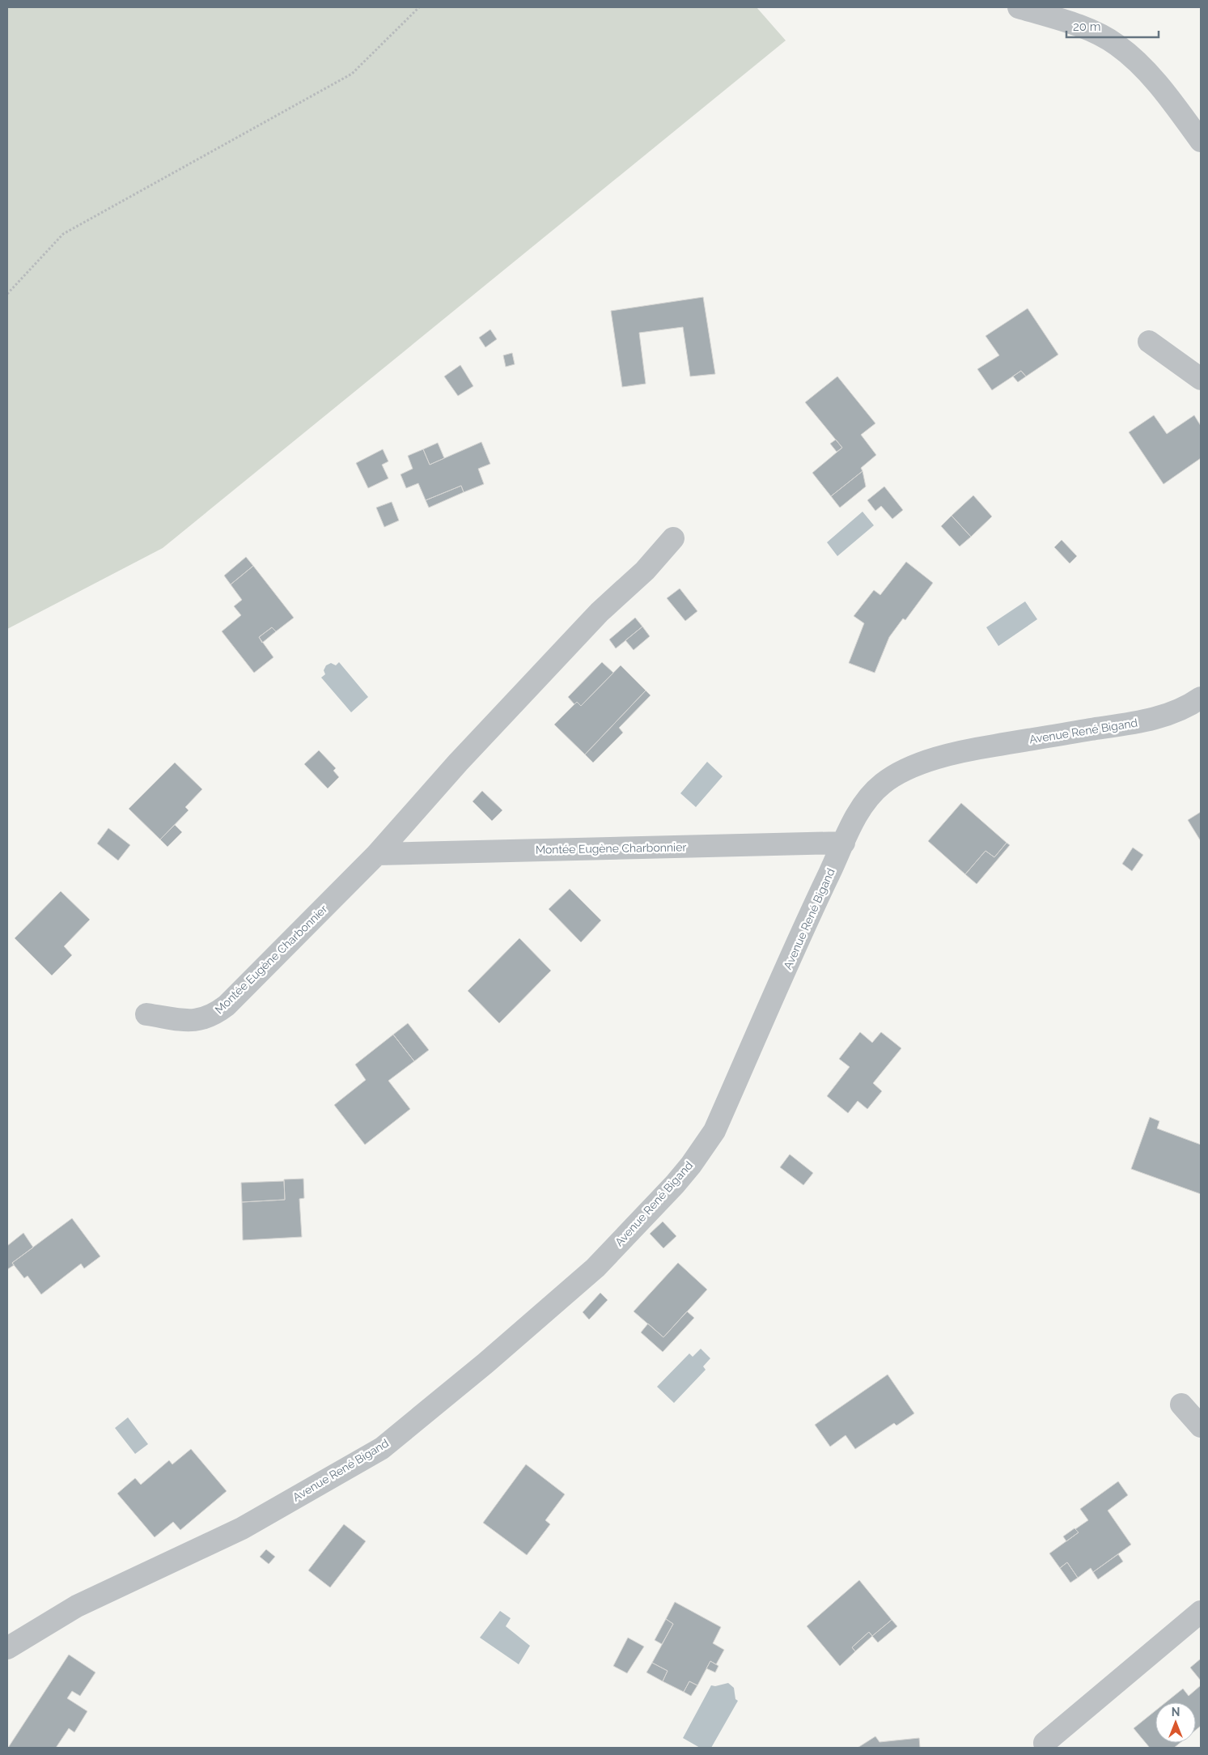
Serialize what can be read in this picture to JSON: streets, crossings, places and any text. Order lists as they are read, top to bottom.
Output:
{
  "streets": {
    "street": ["Avenue René Bigand", "Montée Eugène Charbonnier"]
  },
  "crossings": [
    ["Avenue René Bigand", "Montée Eugène Charbonnier"]
  ],
  "scale_bar": "20 m",
  "north": "top"
}
